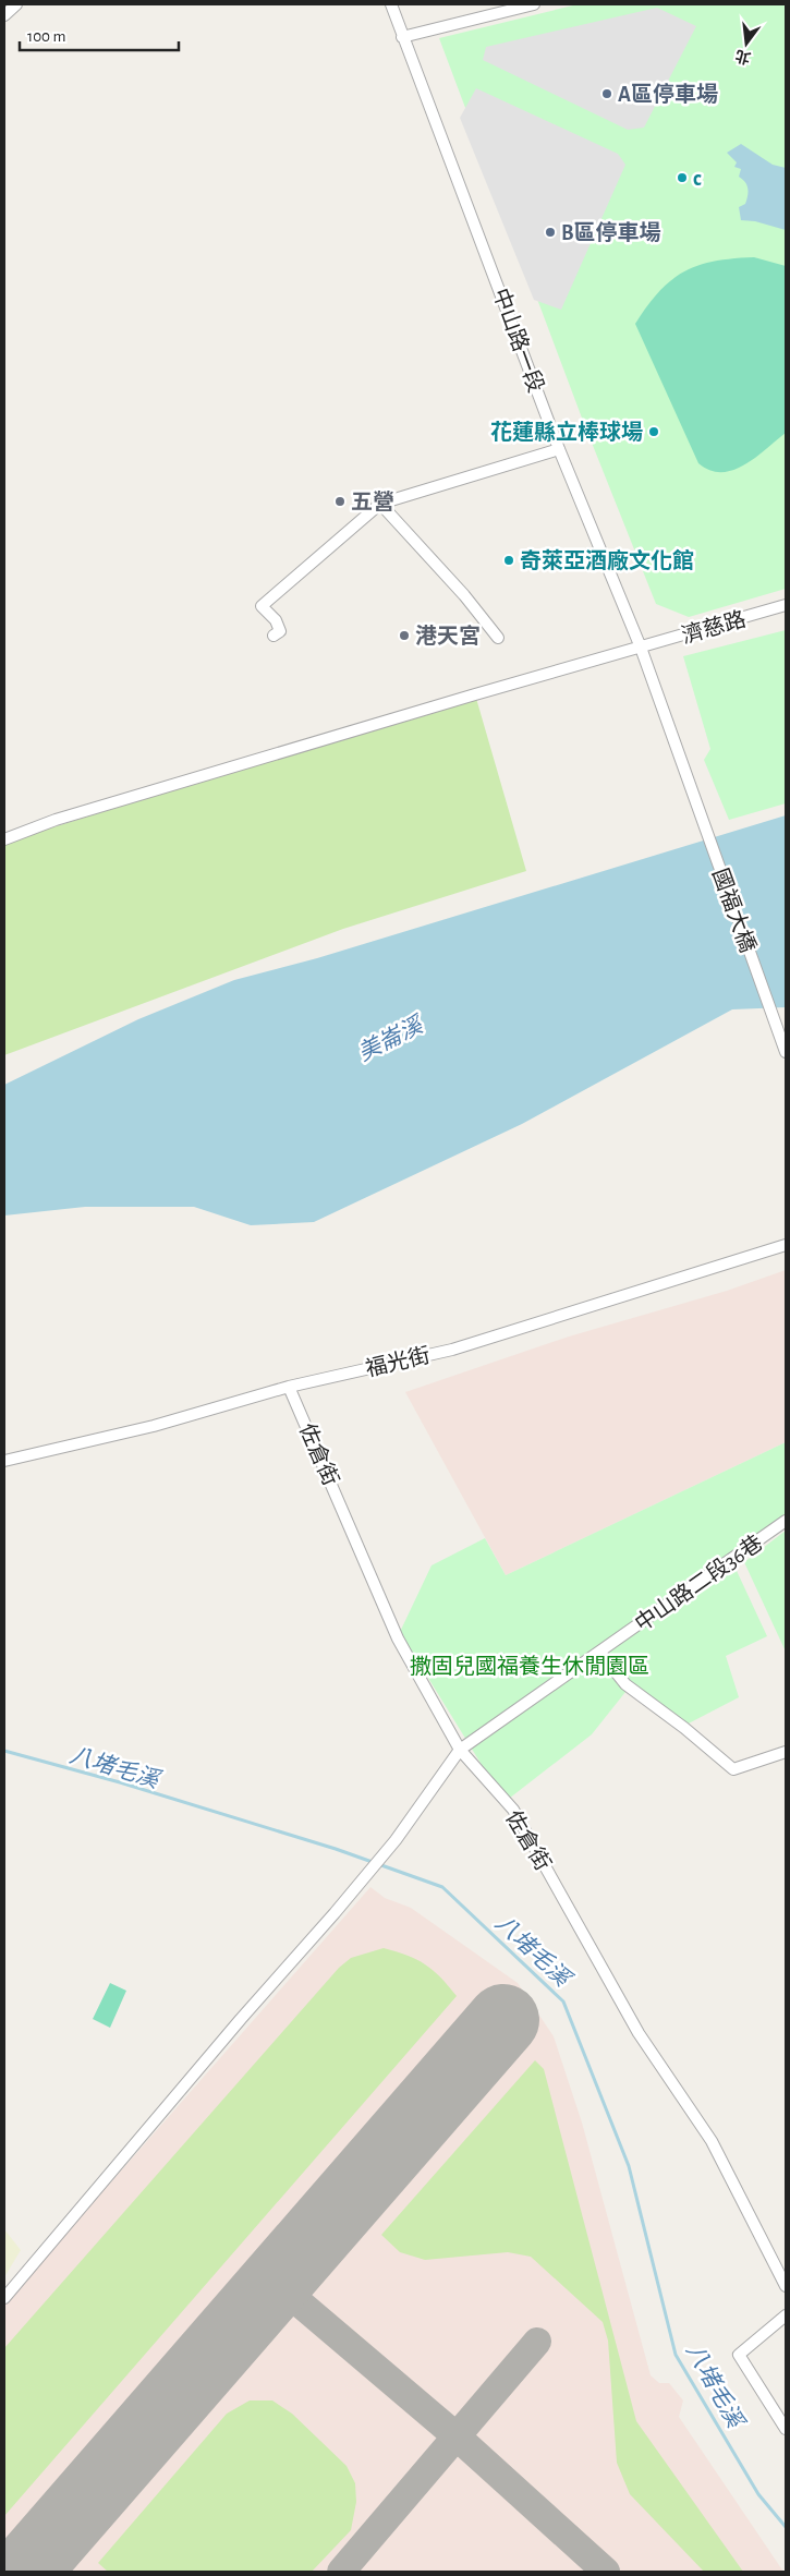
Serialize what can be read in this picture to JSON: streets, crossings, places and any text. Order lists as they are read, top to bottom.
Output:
{
  "streets": {
    "street": [
      "中山路一段",
      "濟慈路",
      "國福大橋",
      "福光街",
      "佐倉街",
      "中山路二段36巷"
    ]
  },
  "crossings": [
    ["中山路一段", "濟慈路"],
    ["中山路一段", "國福大橋"],
    ["福光街", "佐倉街"],
    ["佐倉街", "中山路二段36巷"]
  ],
  "water": ["美崙溪", "八堵毛溪"],
  "parks": ["撒固兒國福養生休閒園區"],
  "places": [
    "A區停車場",
    "c",
    "B區停車場",
    "花蓮縣立棒球場",
    "五營",
    "奇萊亞酒廠文化館",
    "港天宮"
  ],
  "scale_bar": "100 m",
  "north": "bottom"
}
